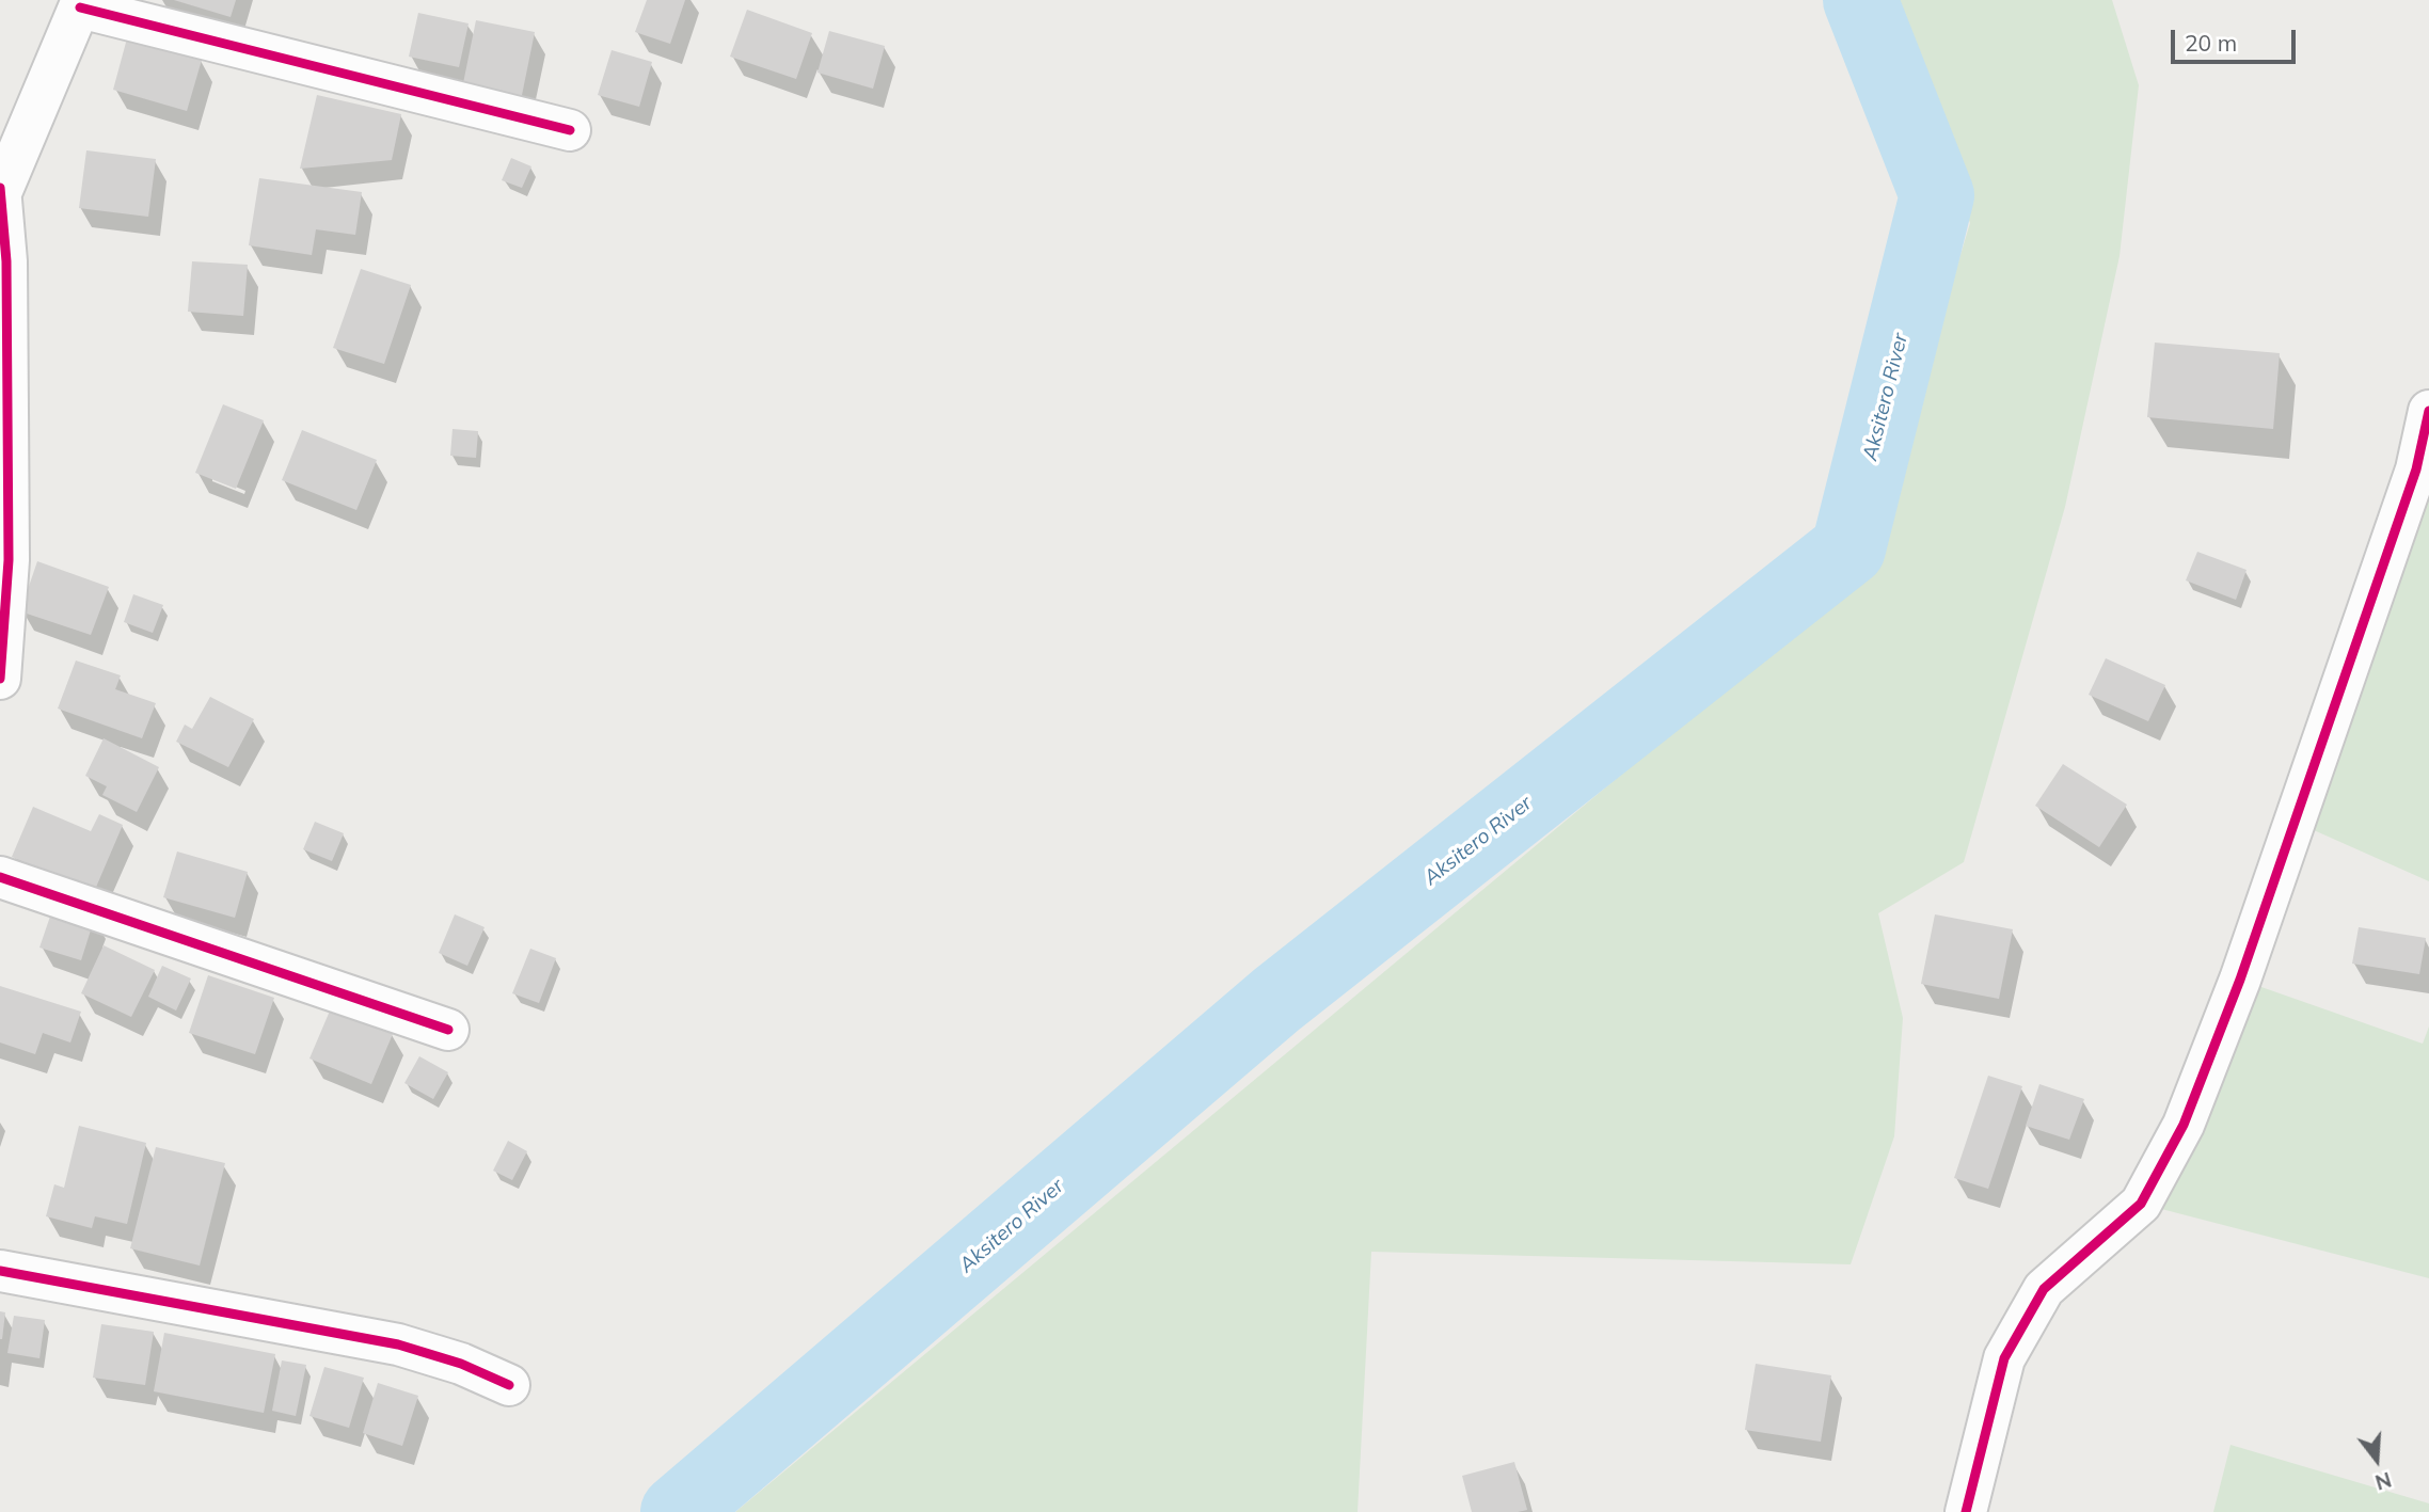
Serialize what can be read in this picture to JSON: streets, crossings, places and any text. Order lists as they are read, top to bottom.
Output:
{
  "water": ["Aksitero River"],
  "scale_bar": "20 m",
  "north": "bottom"
}
